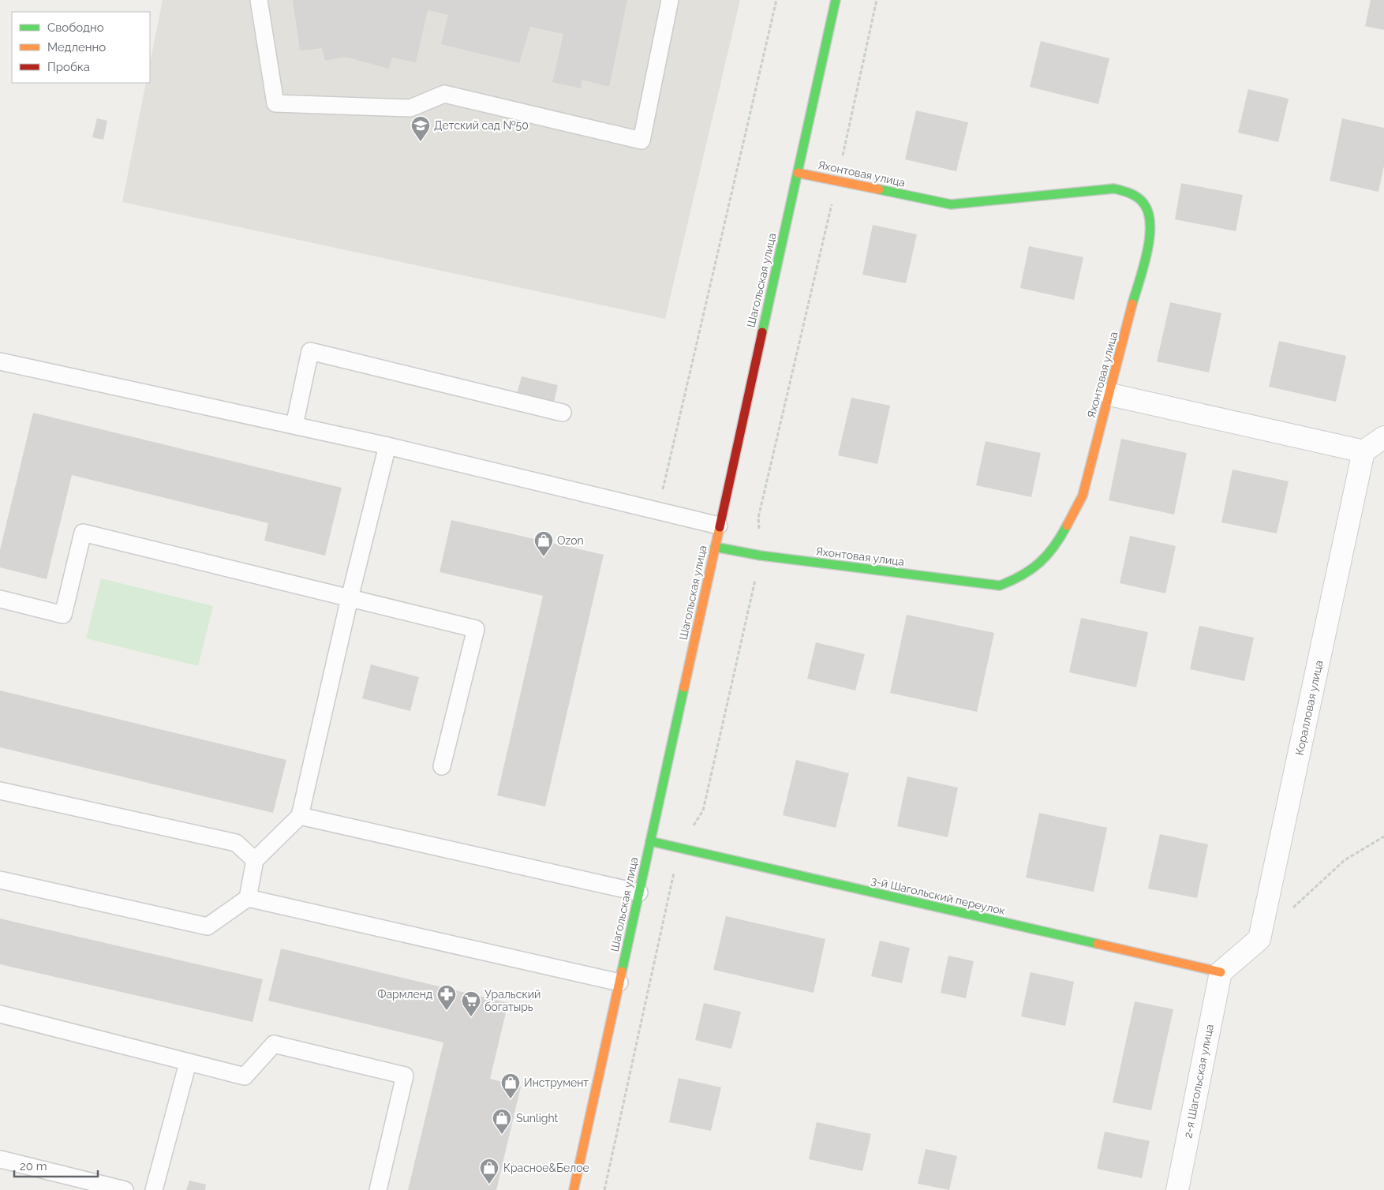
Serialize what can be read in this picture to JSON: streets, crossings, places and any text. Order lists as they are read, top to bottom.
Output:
{
  "streets": {
    "street": [
      "Яхонтовая улица",
      "Шагольская улица",
      "Коралловая улица",
      "3-й Шагольский переулок",
      "2-я Шагольская улица"
    ]
  },
  "crossings": [
    ["Яхонтовая улица", "Шагольская улица"],
    ["Шагольская улица", "3-й Шагольский переулок"],
    ["Коралловая улица", "3-й Шагольский переулок"],
    ["Коралловая улица", "2-я Шагольская улица"],
    ["3-й Шагольский переулок", "2-я Шагольская улица"]
  ],
  "places": {
    "school or university": ["Детский сад №50"],
    "shop": [
      "Ozon",
      "Инструмент",
      "Sunlight",
      "Красное&Белое"
    ],
    "pharmacy": ["Фармленд"],
    "supermarket": ["Уральский богатырь"]
  },
  "legend": ["Свободно", "Медленно", "Пробка"],
  "scale_bar": "20 m"
}
